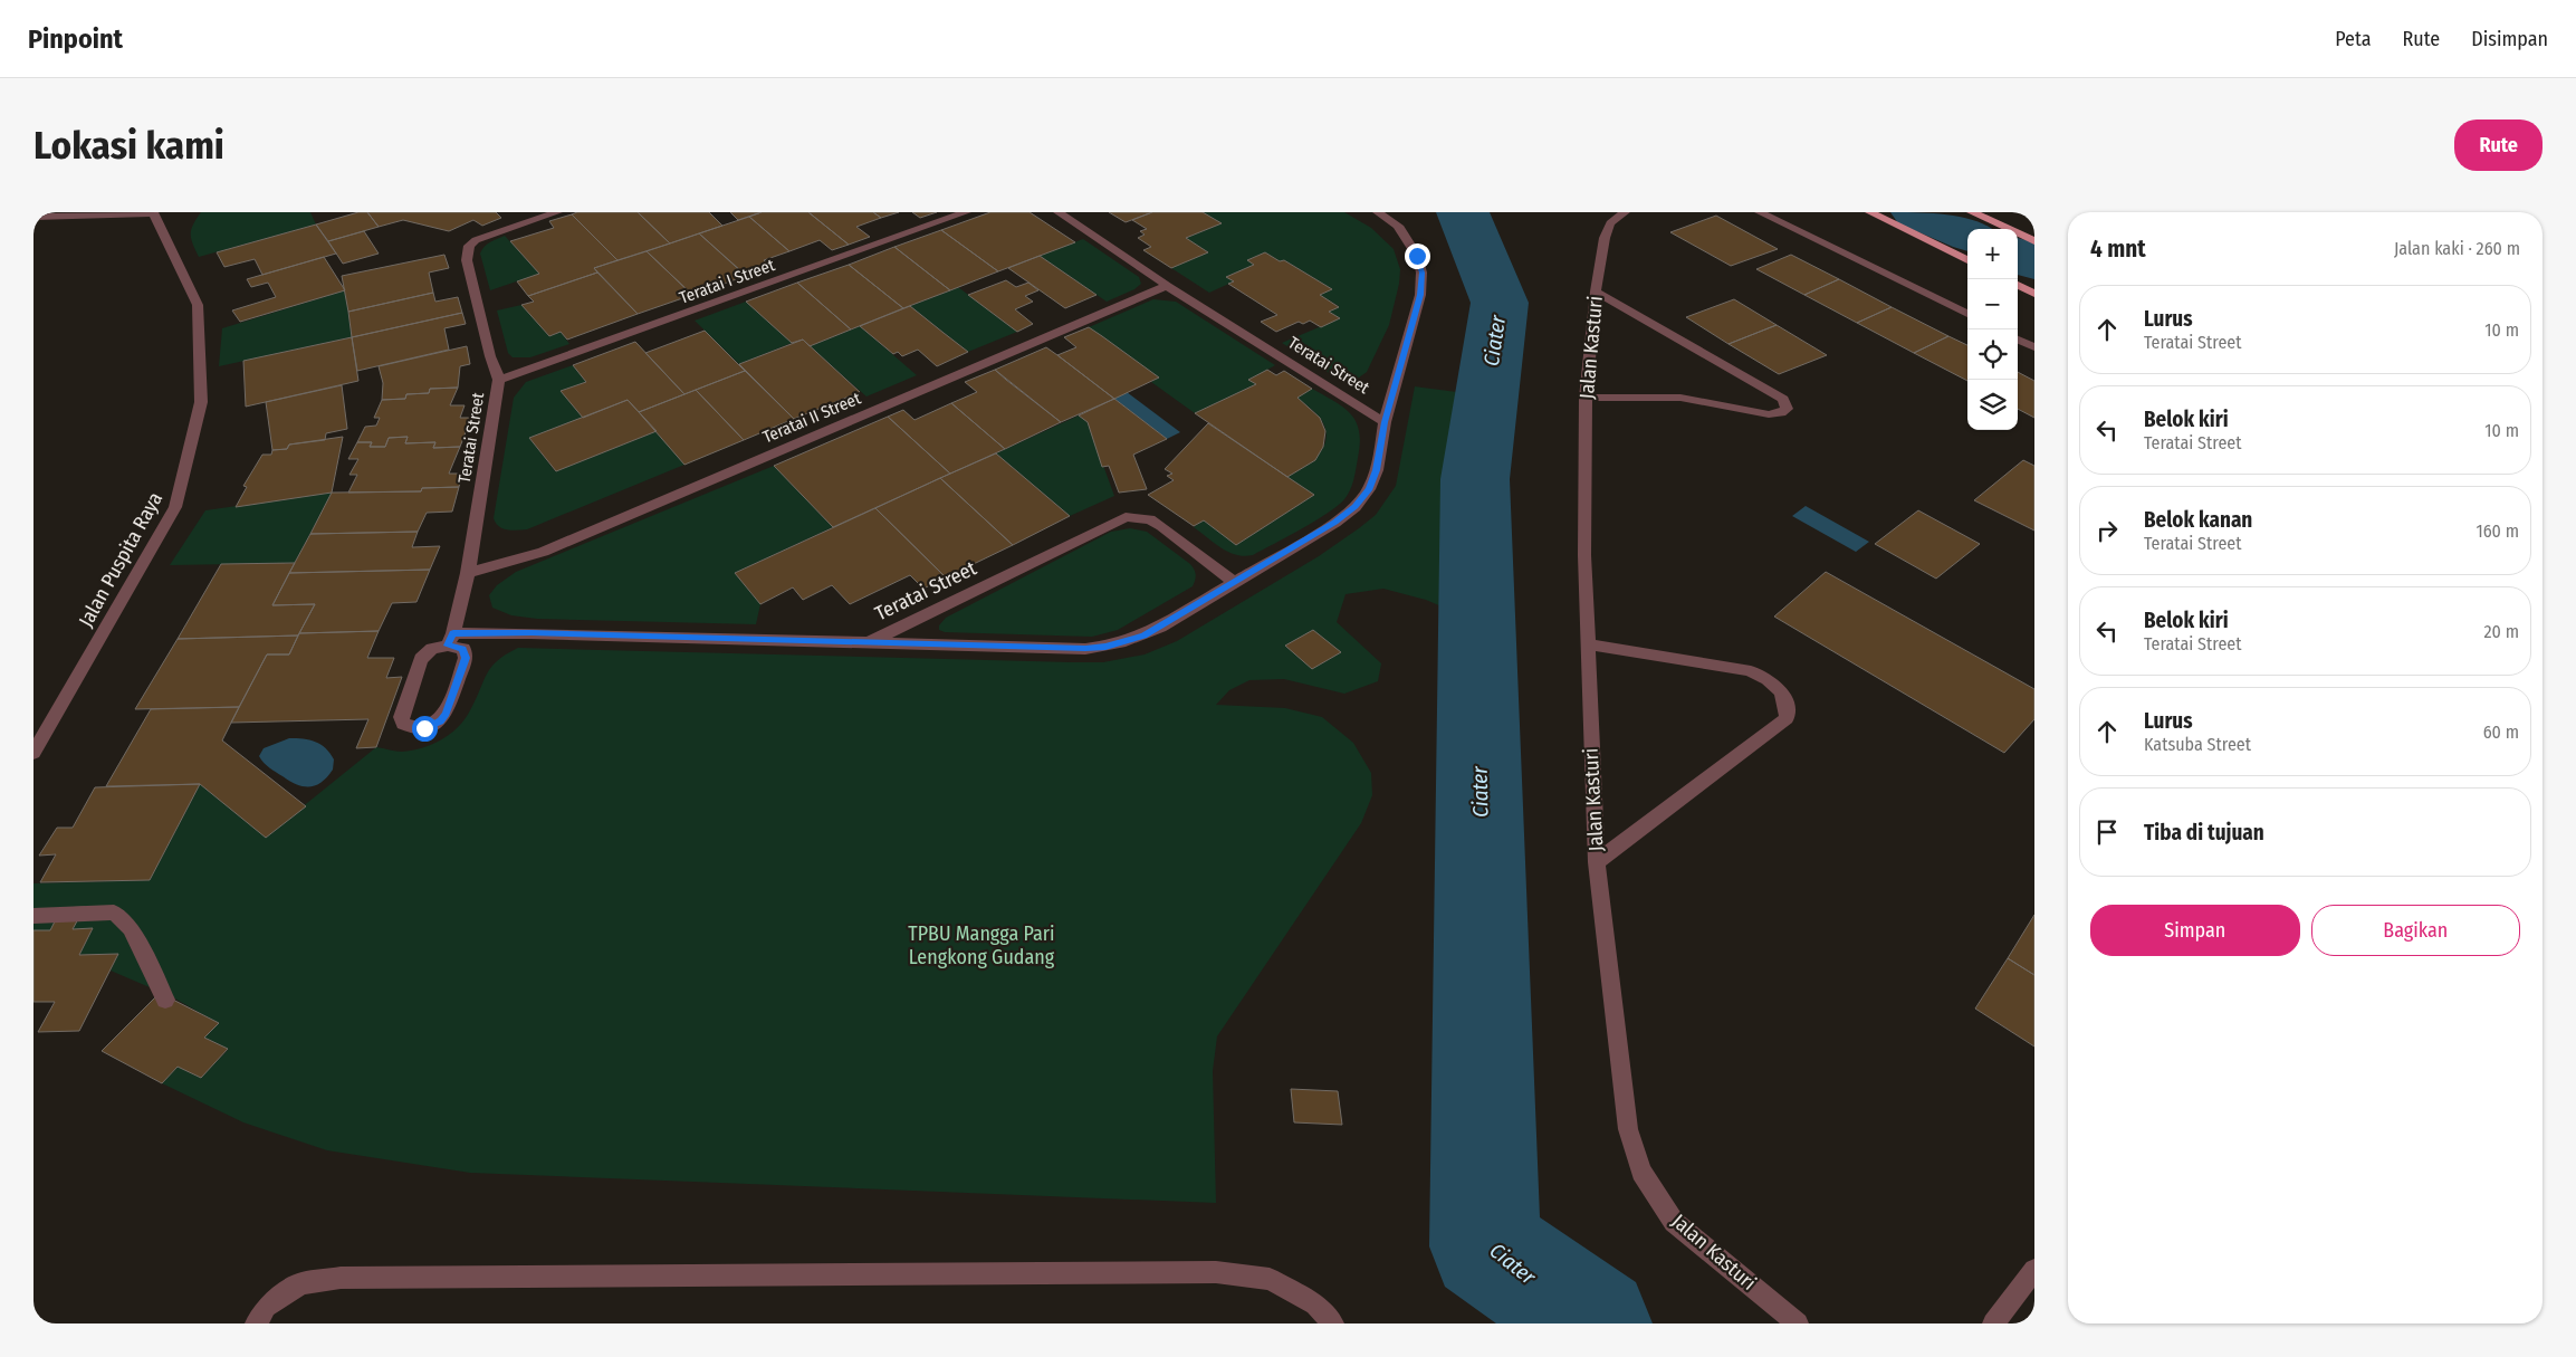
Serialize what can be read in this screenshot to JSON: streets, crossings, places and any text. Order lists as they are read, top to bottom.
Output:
{
  "streets": {
    "street": [
      "Teratai I Street",
      "Jalan Kasturi",
      "Teratai Street",
      "Teratai II Street",
      "Jalan Puspita Raya"
    ]
  },
  "crossings": [
    ["Teratai I Street", "Teratai Street"],
    ["Teratai Street", "Teratai II Street"]
  ],
  "water": ["Ciater"],
  "parks": ["TPBU Mangga Pari Lengkong Gudang"],
  "page": {
    "header": "Pinpoint",
    "nav": ["Peta", "Rute", "Disimpan"],
    "buttons": [
      "Rute",
      ["Simpan", "Bagikan"]
    ],
    "title": "Lokasi kami",
    "heading": ["4 mnt", "Jalan kaki · 260 m"],
    "map_buttons": ["+", "−"],
    "list": [
      ["Lurus", "Teratai Street", "10 m"],
      ["Belok kiri", "Teratai Street", "10 m"],
      ["Belok kanan", "Teratai Street", "160 m"],
      ["Belok kiri", "Teratai Street", "20 m"],
      ["Lurus", "Katsuba Street", "60 m"],
      "Tiba di tujuan"
    ]
  }
}
